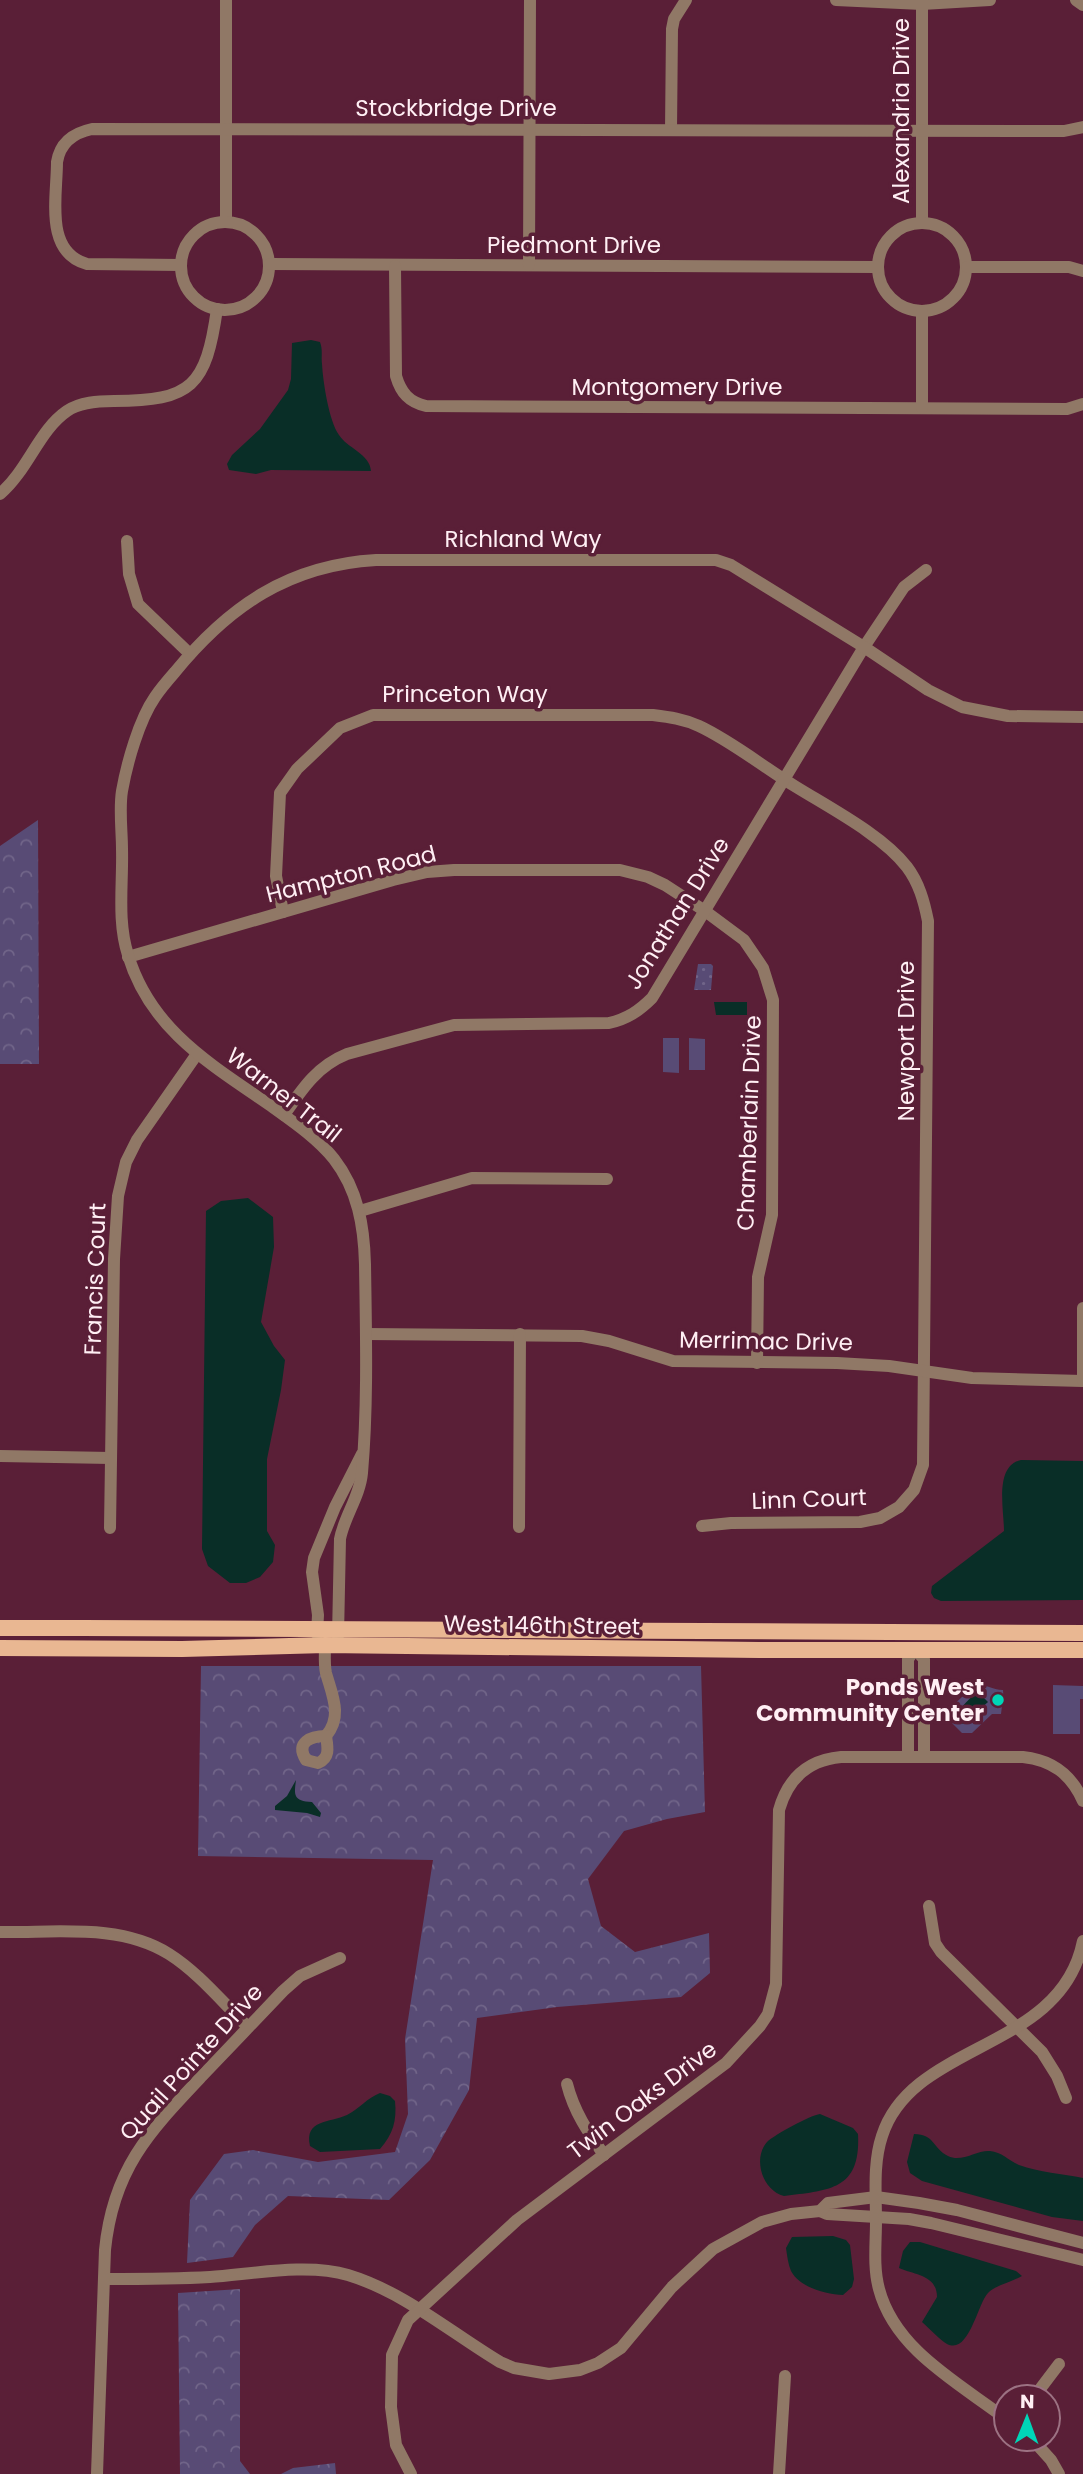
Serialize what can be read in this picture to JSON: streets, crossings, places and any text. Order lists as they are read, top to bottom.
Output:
{
  "streets": {
    "main road": ["West 146th Street"],
    "street": [
      "Stockbridge Drive",
      "Alexandria Drive",
      "Piedmont Drive",
      "Montgomery Drive",
      "Richland Way",
      "Princeton Way",
      "Hampton Road",
      "Jonathan Drive",
      "Newport Drive",
      "Warner Trail",
      "Chamberlain Drive",
      "Francis Court",
      "Merrimac Drive",
      "Linn Court",
      "Quail Pointe Drive",
      "Twin Oaks Drive"
    ]
  },
  "crossings": [
    ["Stockbridge Drive", "Alexandria Drive"],
    ["Stockbridge Drive", "Piedmont Drive"],
    ["Alexandria Drive", "Piedmont Drive"],
    ["Piedmont Drive", "Montgomery Drive"],
    ["Richland Way", "Jonathan Drive"],
    ["Richland Way", "Warner Trail"],
    ["Princeton Way", "Hampton Road"],
    ["Princeton Way", "Jonathan Drive"],
    ["Princeton Way", "Newport Drive"],
    ["Hampton Road", "Jonathan Drive"],
    ["Hampton Road", "Warner Trail"],
    ["Hampton Road", "Chamberlain Drive"],
    ["Jonathan Drive", "Newport Drive"],
    ["Jonathan Drive", "Warner Trail"],
    ["Jonathan Drive", "Chamberlain Drive"],
    ["Newport Drive", "Merrimac Drive"],
    ["Newport Drive", "Linn Court"],
    ["Warner Trail", "Francis Court"],
    ["Warner Trail", "Merrimac Drive"],
    ["Warner Trail", "West 146th Street"],
    ["Chamberlain Drive", "Merrimac Drive"],
    ["Merrimac Drive", "Linn Court"]
  ],
  "places": ["Ponds West Community Center"],
  "north": "top"
}
